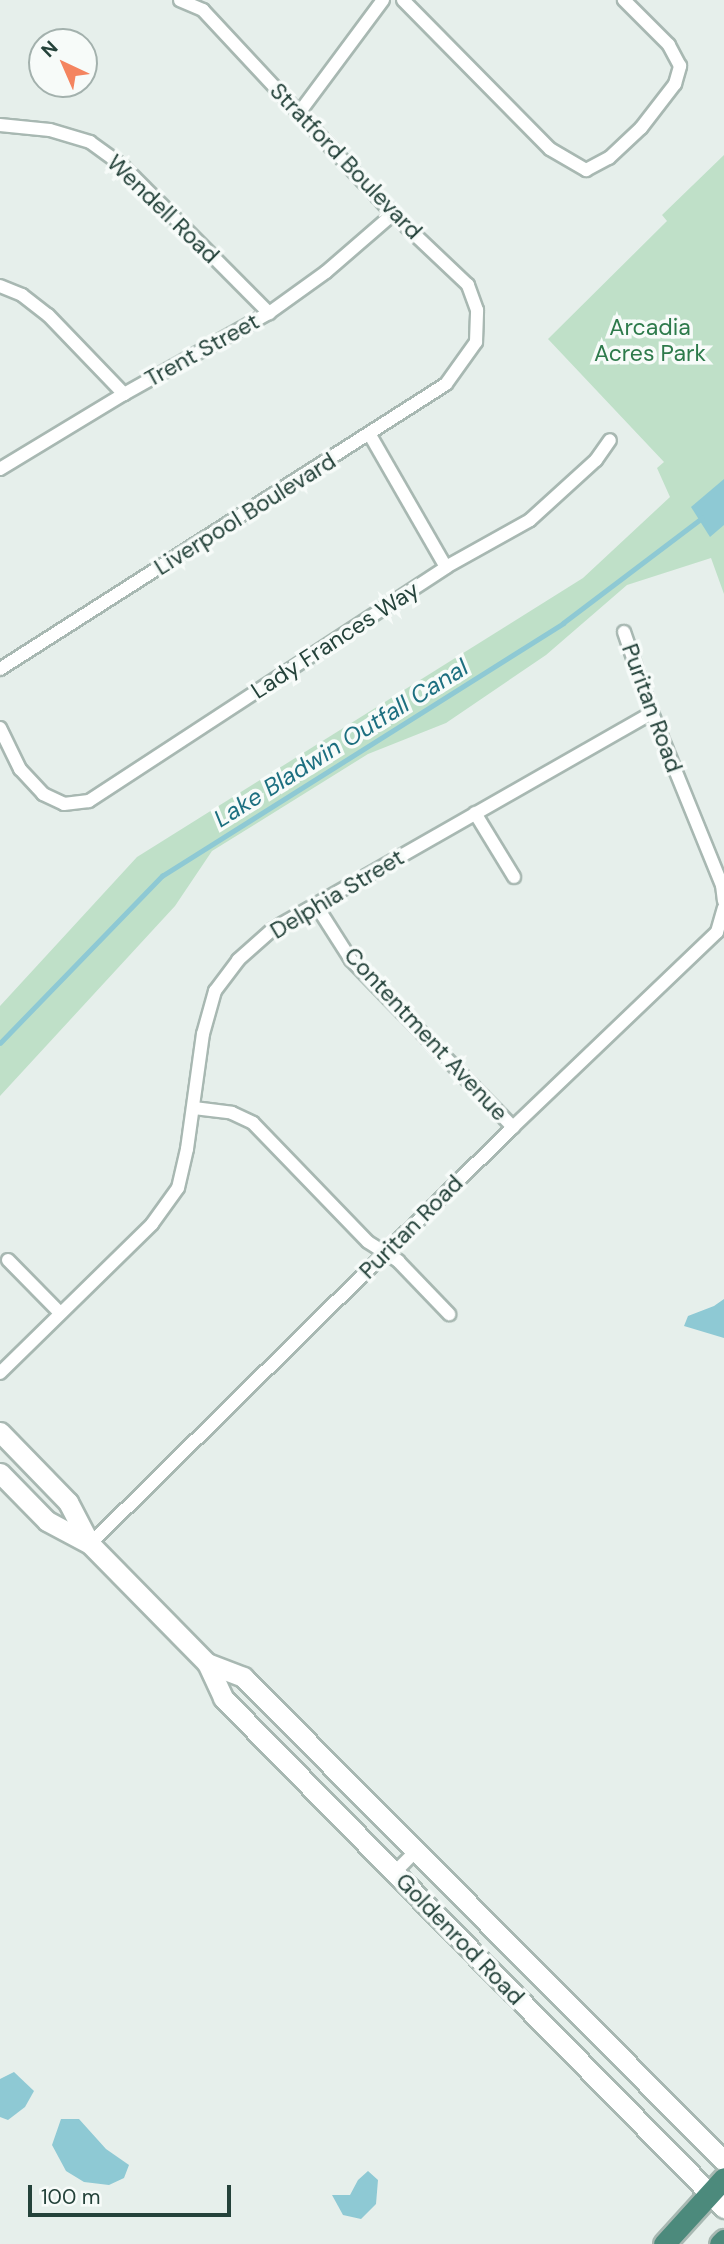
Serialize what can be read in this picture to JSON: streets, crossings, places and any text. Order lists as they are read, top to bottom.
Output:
{
  "streets": {
    "main road": ["Goldenrod Road"],
    "street": [
      "Stratford Boulevard",
      "Wendell Road",
      "Trent Street",
      "Liverpool Boulevard",
      "Lady Frances Way",
      "Puritan Road",
      "Delphia Street",
      "Contentment Avenue"
    ]
  },
  "crossings": [
    ["Stratford Boulevard", "Trent Street"],
    ["Stratford Boulevard", "Liverpool Boulevard"],
    ["Wendell Road", "Trent Street"],
    ["Puritan Road", "Delphia Street"],
    ["Puritan Road", "Contentment Avenue"],
    ["Puritan Road", "Goldenrod Road"],
    ["Delphia Street", "Contentment Avenue"]
  ],
  "water": ["Lake Bladwin Outfall Canal"],
  "parks": ["Arcadia Acres Park"],
  "scale_bar": "100 m",
  "north": "top left"
}
